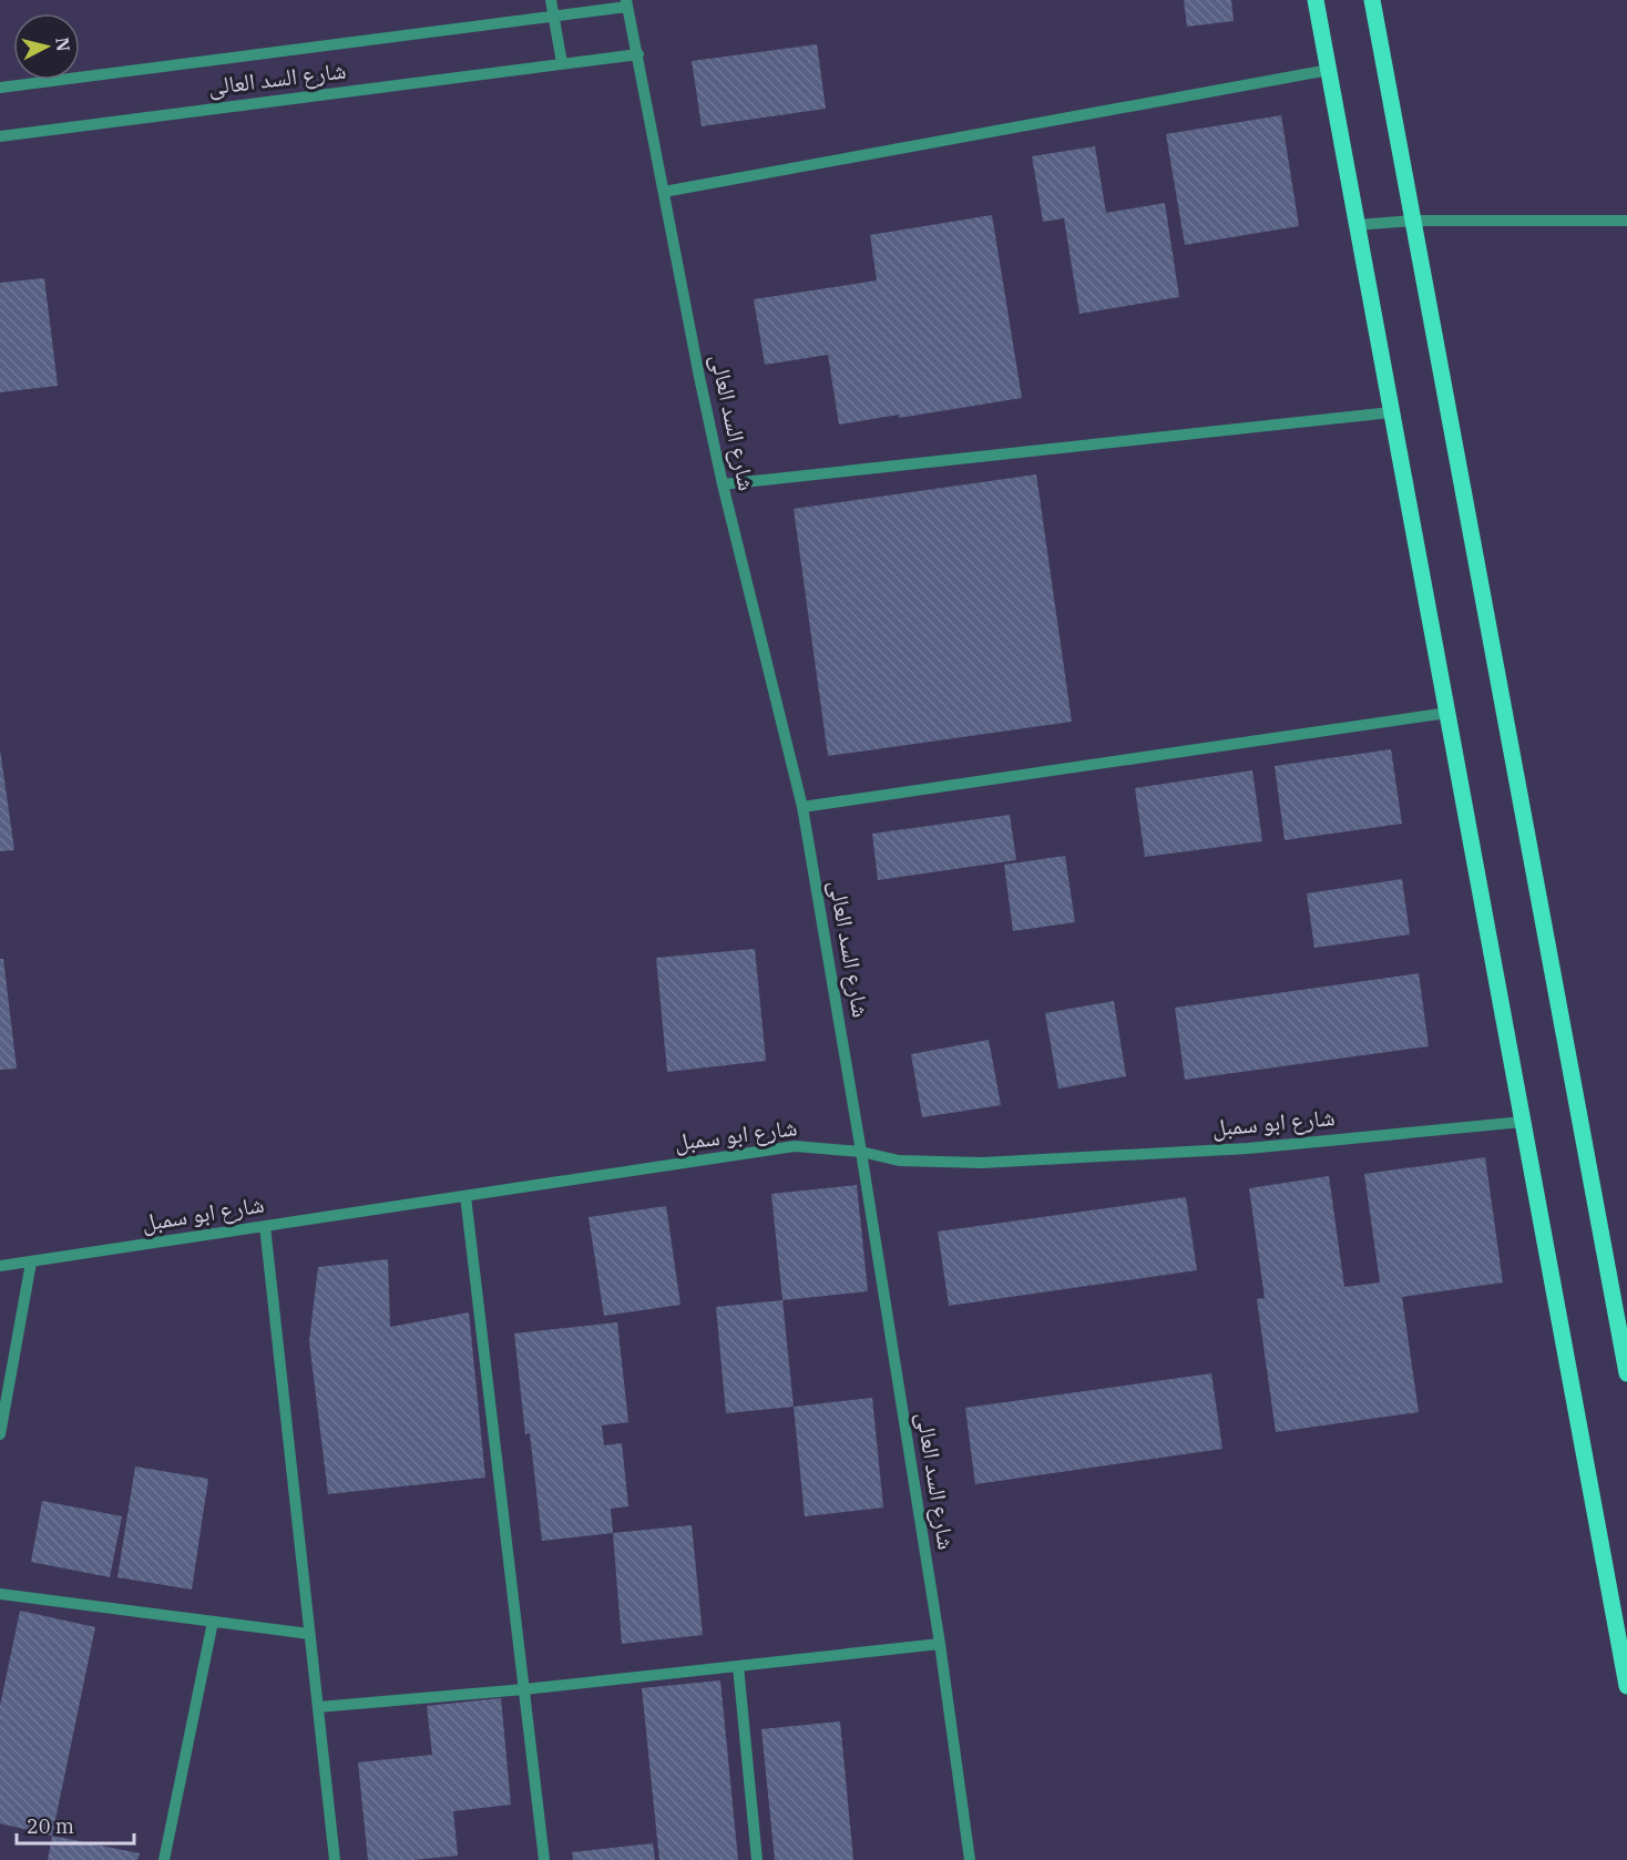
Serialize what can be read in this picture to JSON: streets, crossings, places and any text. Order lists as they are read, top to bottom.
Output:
{
  "streets": {
    "street": ["شارع السد العالى", "شارع ابو سمبل"]
  },
  "crossings": [
    ["شارع السد العالى", "شارع ابو سمبل"]
  ],
  "scale_bar": "20 m",
  "north": "right"
}
